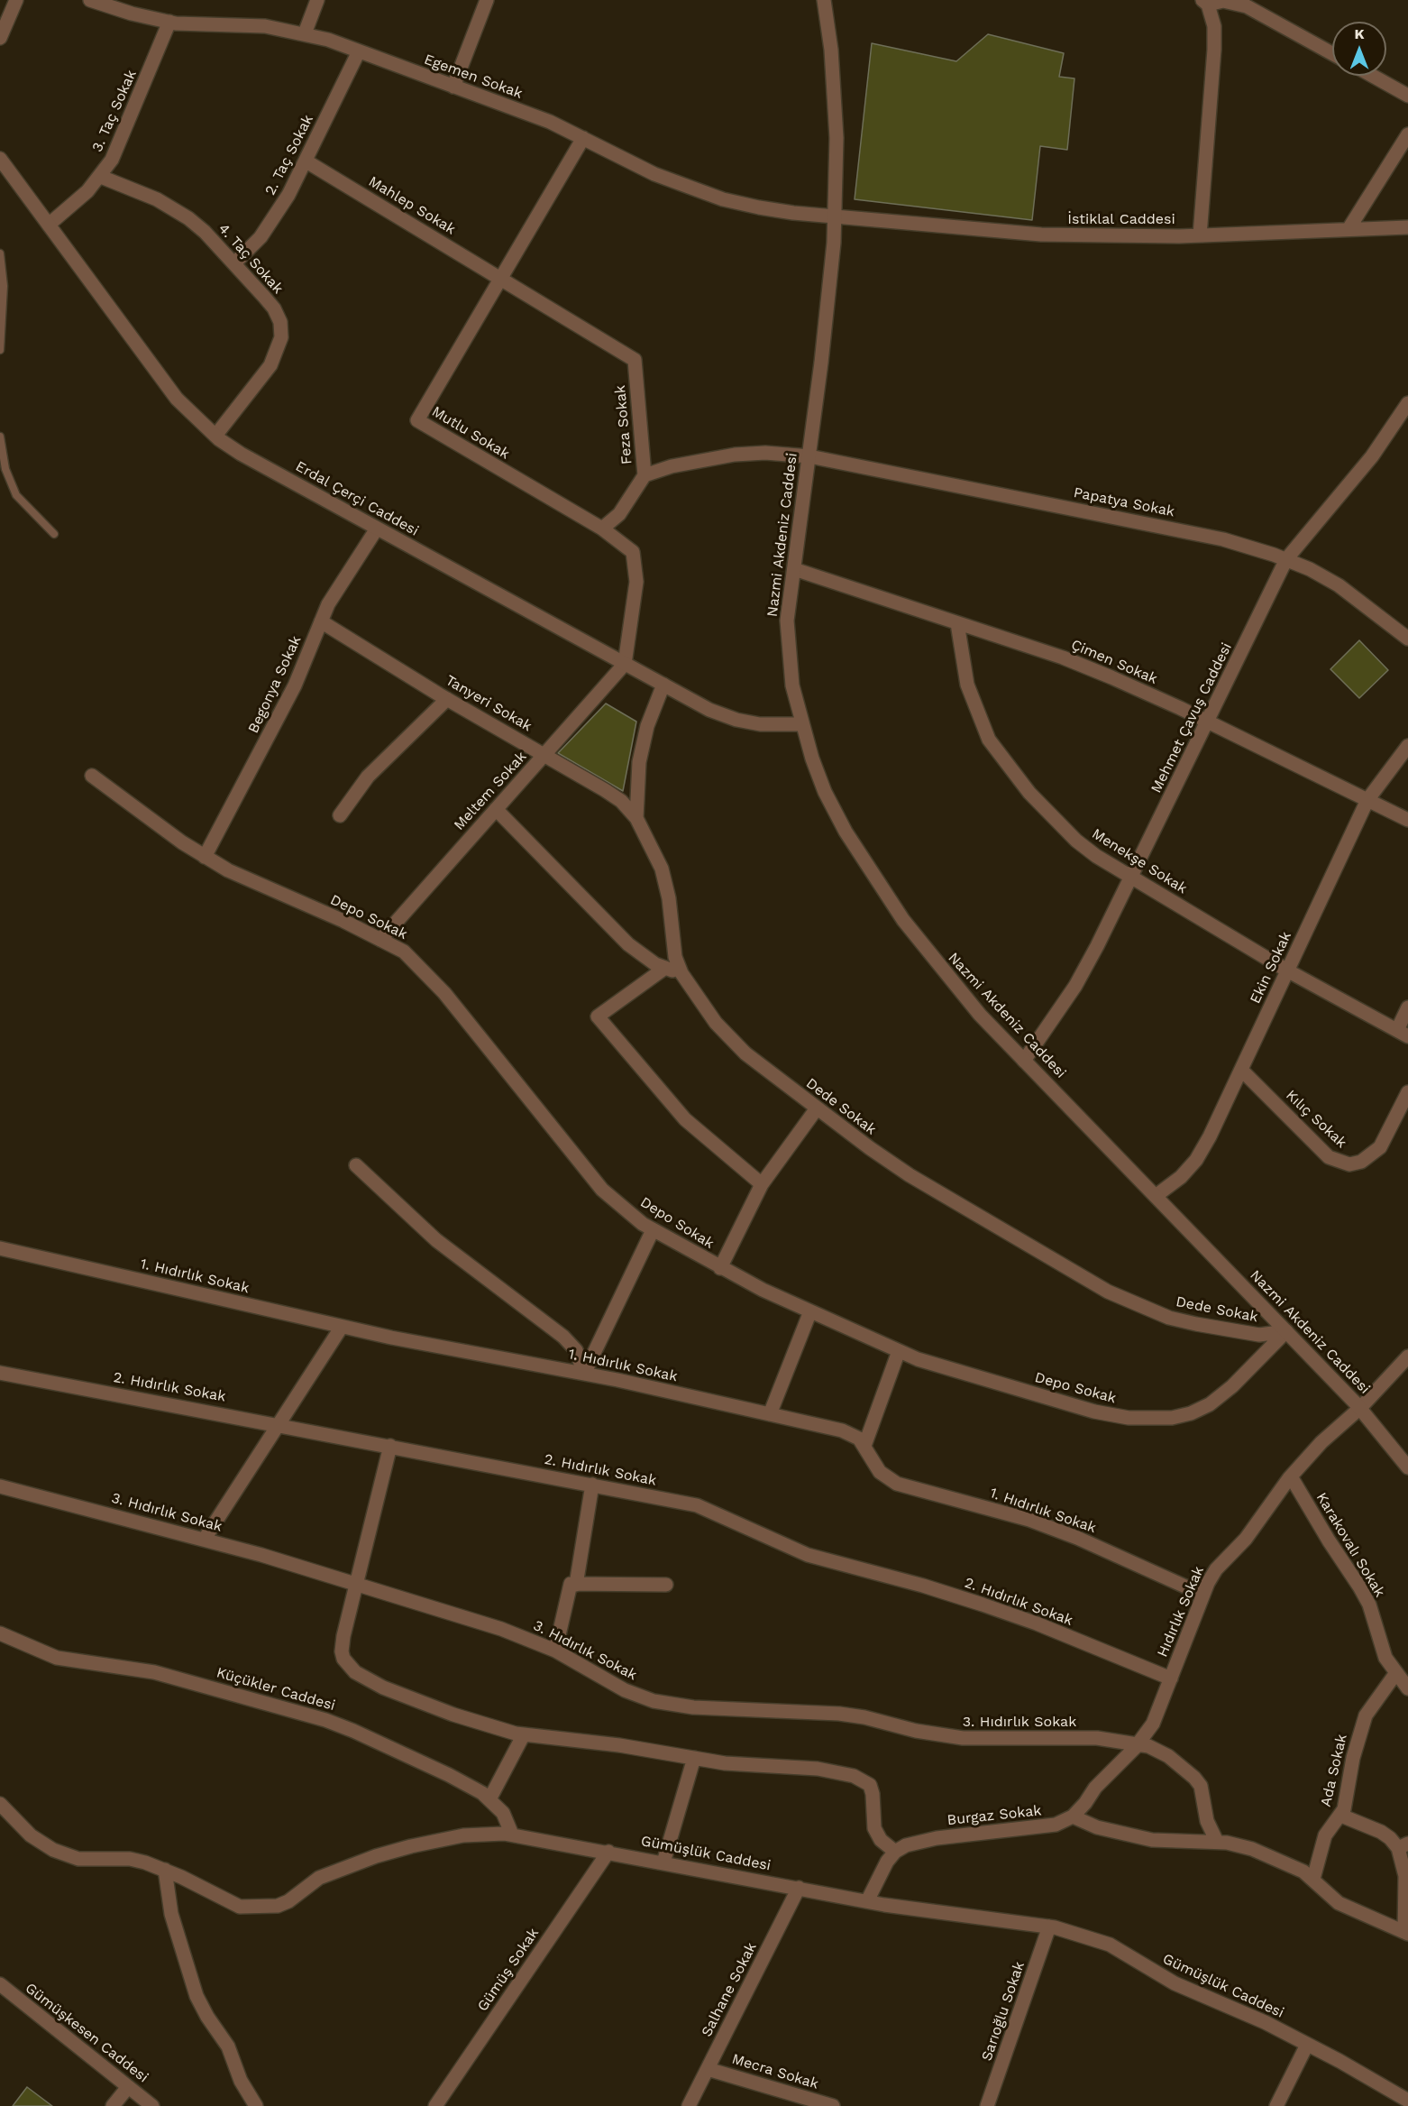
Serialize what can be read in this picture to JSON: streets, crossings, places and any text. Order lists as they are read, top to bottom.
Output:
{
  "streets": {
    "street": [
      "Egemen Sokak",
      "3. Taç Sokak",
      "2. Taç Sokak",
      "Mahlep Sokak",
      "İstiklal Caddesi",
      "4. Taç Sokak",
      "Feza Sokak",
      "Mutlu Sokak",
      "Erdal Çerçi Caddesi",
      "Papatya Sokak",
      "Nazmi Akdeniz Caddesi",
      "Çimen Sokak",
      "Begonya Sokak",
      "Tanyeri Sokak",
      "Mehmet Çavuş Caddesi",
      "Meltem Sokak",
      "Menekşe Sokak",
      "Depo Sokak",
      "Ekin Sokak",
      "Dede Sokak",
      "Kılıç Sokak",
      "1. Hıdırlık Sokak",
      "2. Hıdırlık Sokak",
      "3. Hıdırlık Sokak",
      "Karakovalı Sokak",
      "Hıdırlık Sokak",
      "Küçükler Caddesi",
      "Ada Sokak",
      "Burgaz Sokak",
      "Gümüşlük Caddesi",
      "Gümüş Sokak",
      "Salhane Sokak",
      "Sarıoğlu Sokak",
      "Gümüşkesen Caddesi",
      "Mecra Sokak"
    ]
  },
  "crossings": [
    ["Egemen Sokak", "3. Taç Sokak"],
    ["Egemen Sokak", "2. Taç Sokak"],
    ["Egemen Sokak", "İstiklal Caddesi"],
    ["Egemen Sokak", "Mutlu Sokak"],
    ["Egemen Sokak", "Nazmi Akdeniz Caddesi"],
    ["3. Taç Sokak", "4. Taç Sokak"],
    ["3. Taç Sokak", "Erdal Çerçi Caddesi"],
    ["2. Taç Sokak", "Mahlep Sokak"],
    ["2. Taç Sokak", "4. Taç Sokak"],
    ["Mahlep Sokak", "Feza Sokak"],
    ["Mahlep Sokak", "Mutlu Sokak"],
    ["İstiklal Caddesi", "Nazmi Akdeniz Caddesi"],
    ["4. Taç Sokak", "Erdal Çerçi Caddesi"],
    ["Feza Sokak", "Mutlu Sokak"],
    ["Feza Sokak", "Papatya Sokak"],
    ["Feza Sokak", "Nazmi Akdeniz Caddesi"],
    ["Mutlu Sokak", "Erdal Çerçi Caddesi"],
    ["Mutlu Sokak", "Meltem Sokak"],
    ["Erdal Çerçi Caddesi", "Nazmi Akdeniz Caddesi"],
    ["Erdal Çerçi Caddesi", "Begonya Sokak"],
    ["Erdal Çerçi Caddesi", "Meltem Sokak"],
    ["Papatya Sokak", "Nazmi Akdeniz Caddesi"],
    ["Papatya Sokak", "Mehmet Çavuş Caddesi"],
    ["Nazmi Akdeniz Caddesi", "Çimen Sokak"],
    ["Nazmi Akdeniz Caddesi", "Mehmet Çavuş Caddesi"],
    ["Nazmi Akdeniz Caddesi", "Depo Sokak"],
    ["Nazmi Akdeniz Caddesi", "Ekin Sokak"],
    ["Nazmi Akdeniz Caddesi", "Dede Sokak"],
    ["Nazmi Akdeniz Caddesi", "Hıdırlık Sokak"],
    ["Çimen Sokak", "Mehmet Çavuş Caddesi"],
    ["Çimen Sokak", "Menekşe Sokak"],
    ["Çimen Sokak", "Ekin Sokak"],
    ["Begonya Sokak", "Tanyeri Sokak"],
    ["Begonya Sokak", "Depo Sokak"],
    ["Tanyeri Sokak", "Meltem Sokak"],
    ["Tanyeri Sokak", "Dede Sokak"],
    ["Mehmet Çavuş Caddesi", "Menekşe Sokak"],
    ["Meltem Sokak", "Depo Sokak"],
    ["Menekşe Sokak", "Ekin Sokak"],
    ["Depo Sokak", "Dede Sokak"],
    ["Ekin Sokak", "Kılıç Sokak"],
    ["1. Hıdırlık Sokak", "Hıdırlık Sokak"],
    ["2. Hıdırlık Sokak", "Hıdırlık Sokak"],
    ["3. Hıdırlık Sokak", "Hıdırlık Sokak"],
    ["Karakovalı Sokak", "Hıdırlık Sokak"],
    ["Karakovalı Sokak", "Ada Sokak"],
    ["Hıdırlık Sokak", "Burgaz Sokak"],
    ["Küçükler Caddesi", "Gümüşlük Caddesi"],
    ["Burgaz Sokak", "Gümüşlük Caddesi"],
    ["Gümüşlük Caddesi", "Gümüş Sokak"],
    ["Gümüşlük Caddesi", "Salhane Sokak"],
    ["Gümüşlük Caddesi", "Sarıoğlu Sokak"],
    ["Salhane Sokak", "Mecra Sokak"]
  ],
  "north": "top"
}
